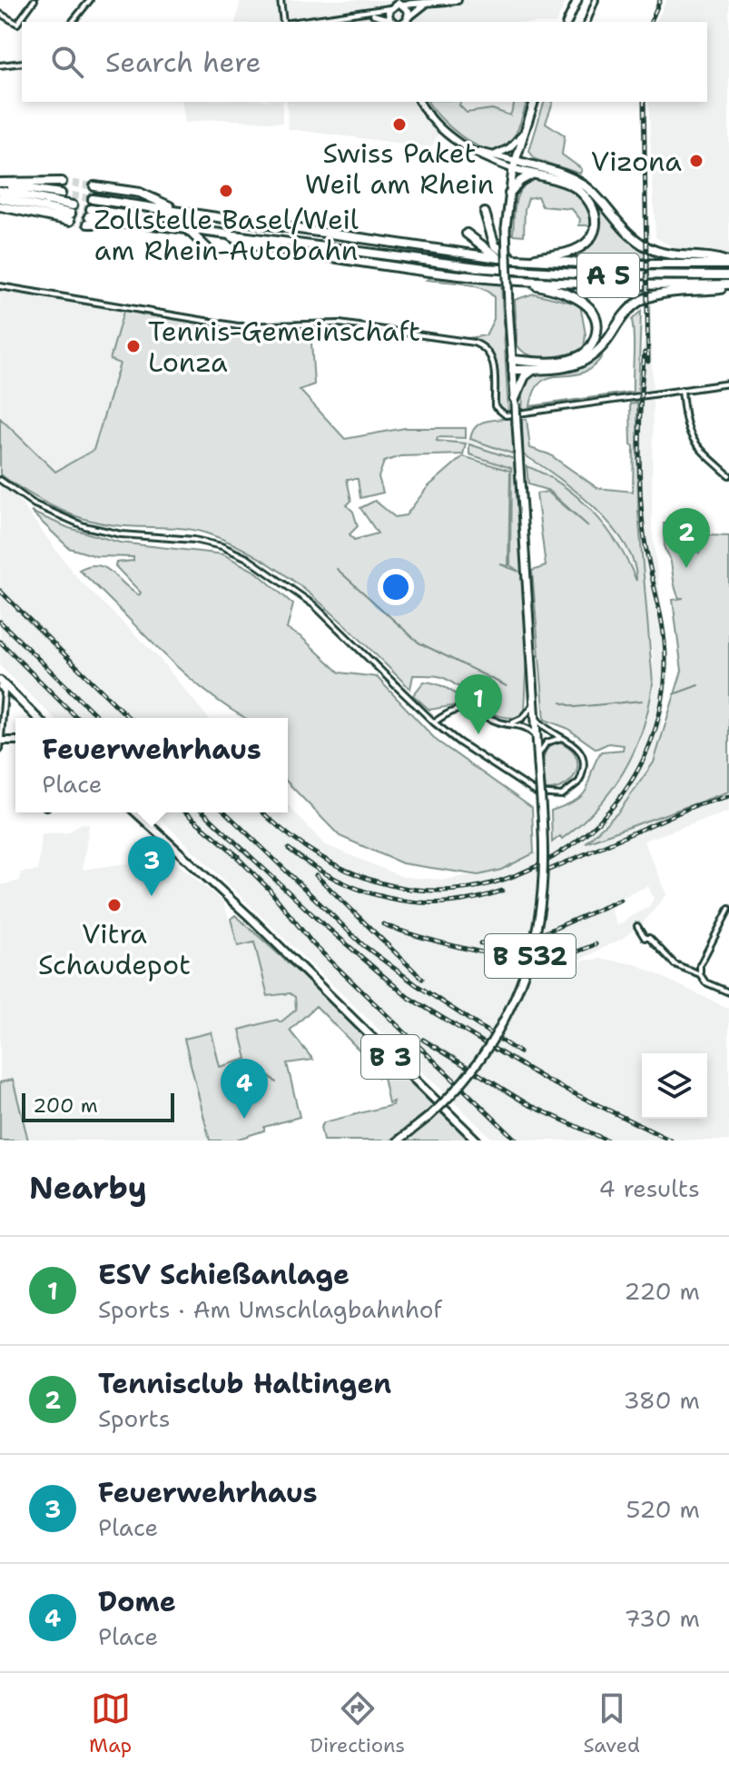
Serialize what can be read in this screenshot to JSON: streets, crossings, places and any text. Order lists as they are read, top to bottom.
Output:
{
  "streets": {
    "highway": ["A 5"],
    "main road": ["B 532", "B 3"]
  },
  "places": [
    "Swiss Paket Weil am Rhein",
    "Vizona",
    "Zollstelle Basel/Weil am Rhein-Autobahn",
    "Tennis-Gemeinschaft Lonza",
    "Vitra Schaudepot"
  ],
  "scale_bar": "200 m",
  "page": {
    "search": "Search here",
    "pins": [
      "2",
      "1",
      "3",
      "4"
    ],
    "popup": ["Feuerwehrhaus", "Place"],
    "scale": "200 m",
    "heading": ["Nearby", "4 results"],
    "list": [
      {
        "mark": "1",
        "name": "ESV Schießanlage",
        "note": "Sports · Am Umschlagbahnhof",
        "value": "220 m"
      },
      {
        "mark": "2",
        "name": "Tennisclub Haltingen",
        "note": "Sports",
        "value": "380 m"
      },
      {
        "mark": "3",
        "name": "Feuerwehrhaus",
        "note": "Place",
        "value": "520 m"
      },
      {
        "mark": "4",
        "name": "Dome",
        "note": "Place",
        "value": "730 m"
      }
    ],
    "nav": ["Map", "Directions", "Saved"]
  }
}
